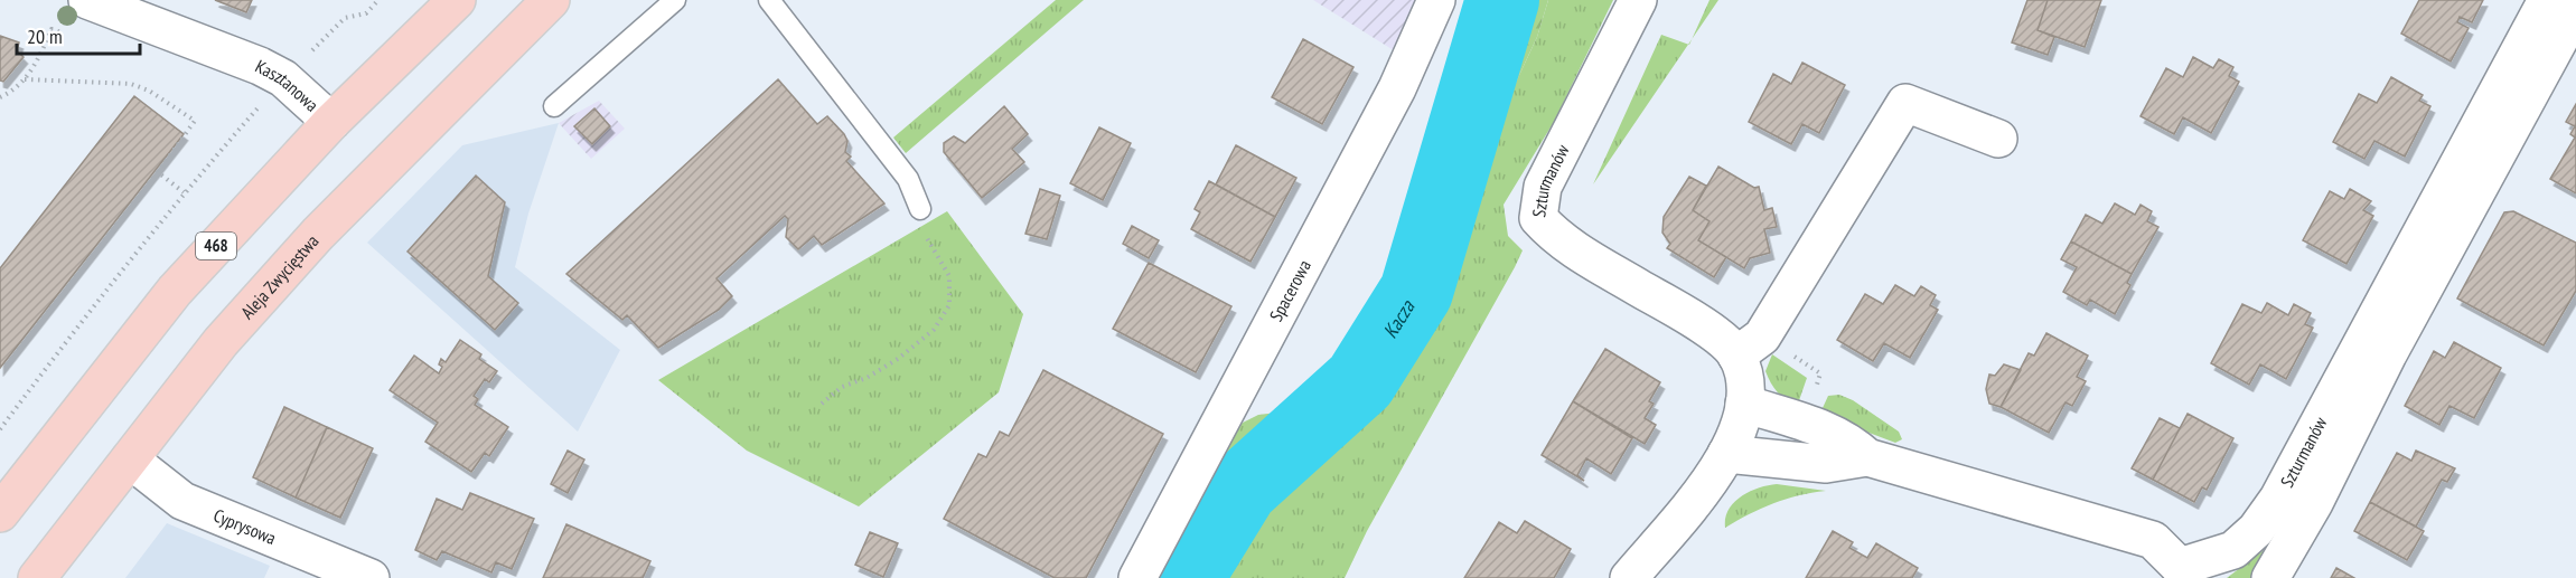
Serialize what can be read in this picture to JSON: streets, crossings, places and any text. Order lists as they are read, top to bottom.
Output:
{
  "streets": {
    "main road": ["468", "Aleja Zwycięstwa"],
    "street": [
      "Kasztanowa",
      "Szturmanów",
      "Spacerowa",
      "Cyprysowa"
    ]
  },
  "crossings": [
    ["Kasztanowa", "468"],
    ["Aleja Zwycięstwa", "Cyprysowa"]
  ],
  "water": ["Kacza"],
  "scale_bar": "20 m"
}
